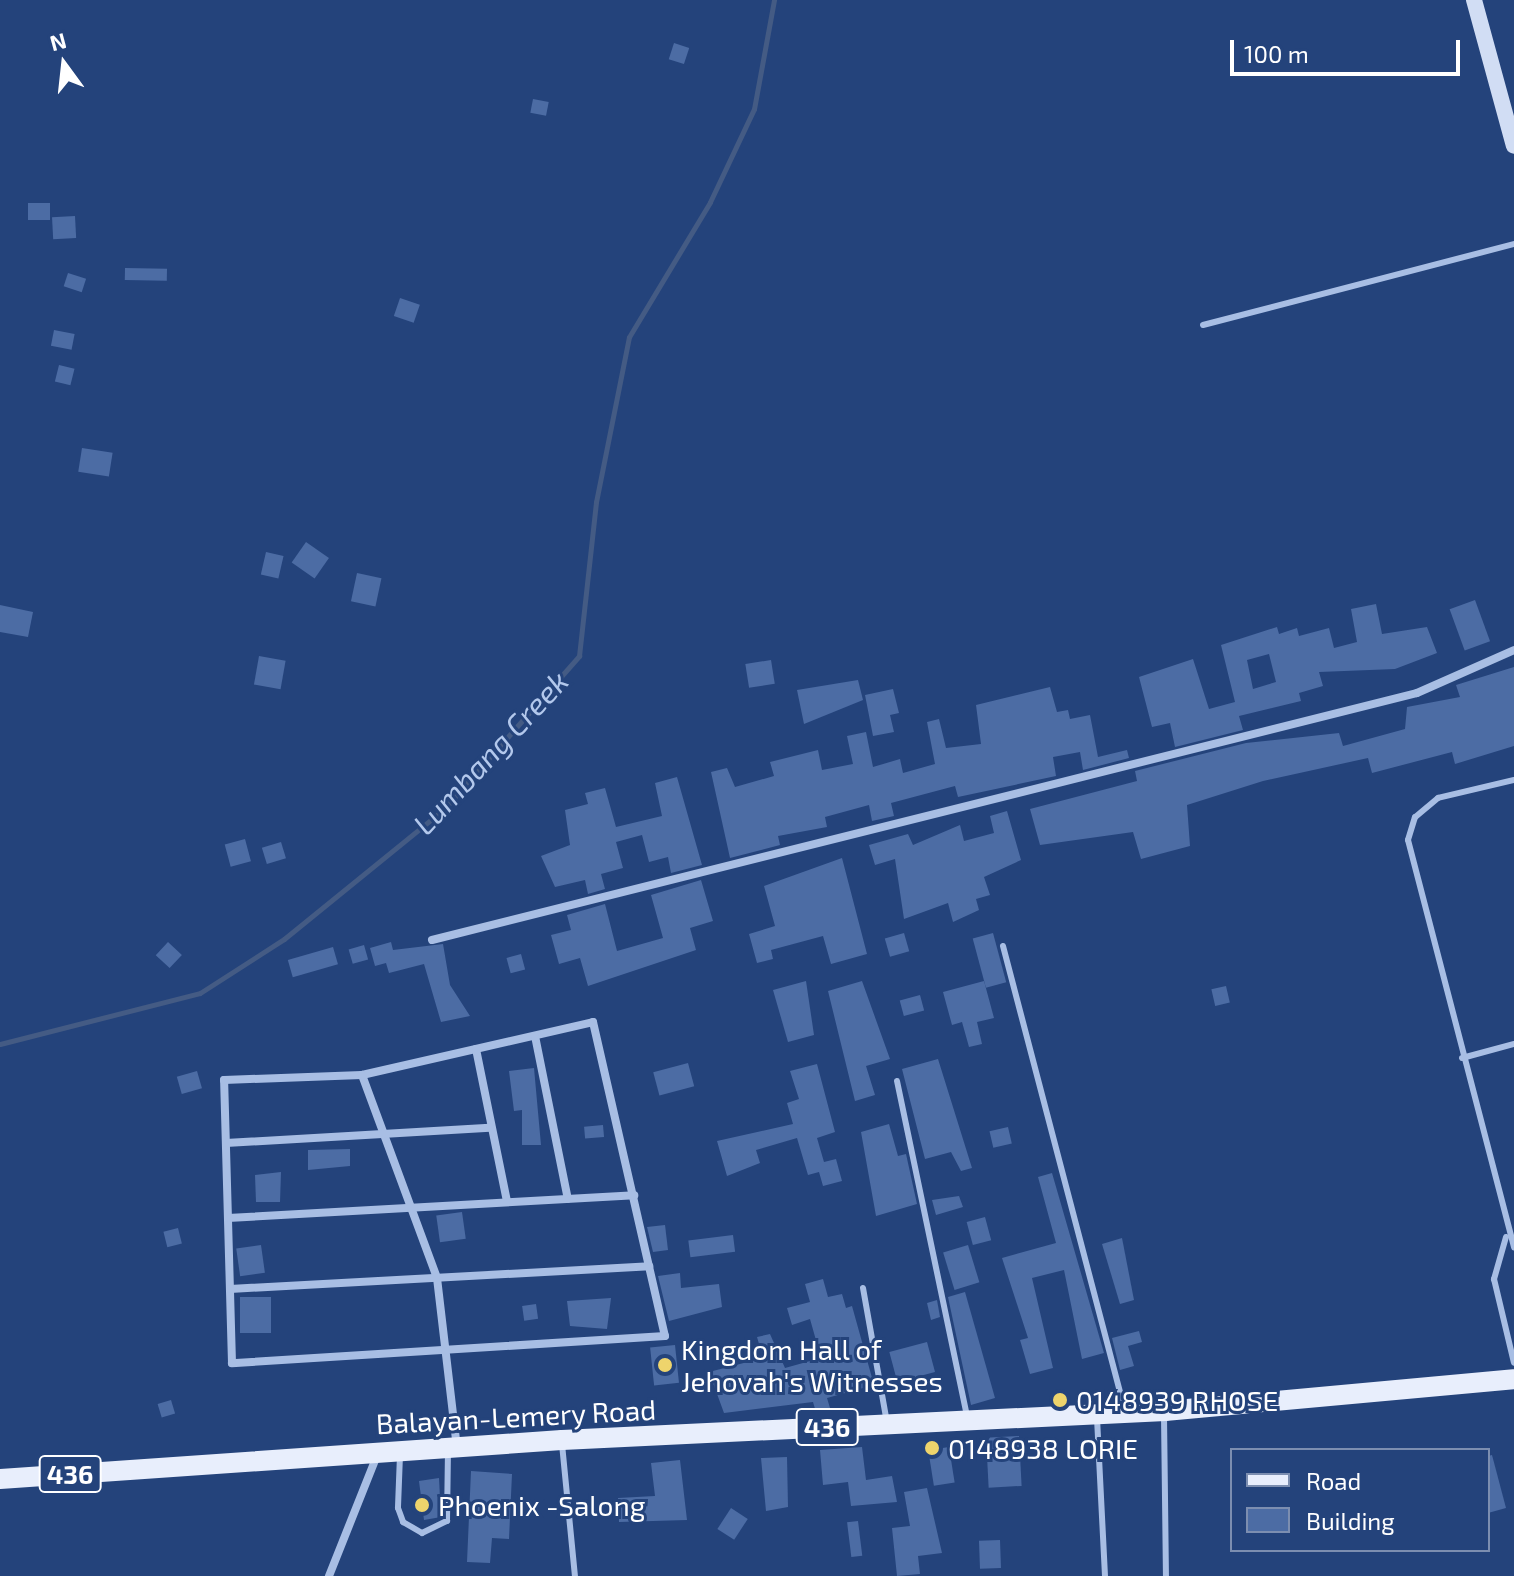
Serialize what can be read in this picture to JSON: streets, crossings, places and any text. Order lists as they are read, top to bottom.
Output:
{
  "streets": {
    "main road": ["Balayan-Lemery Road", "436"]
  },
  "water": ["Lumbang Creek"],
  "places": [
    "Kingdom Hall of Jehovah's Witnesses",
    "0148939 RHOSE",
    "0148938 LORIE",
    "Phoenix -Salong"
  ],
  "legend": ["Road", "Building"],
  "scale_bar": "100 m",
  "north": "top"
}
